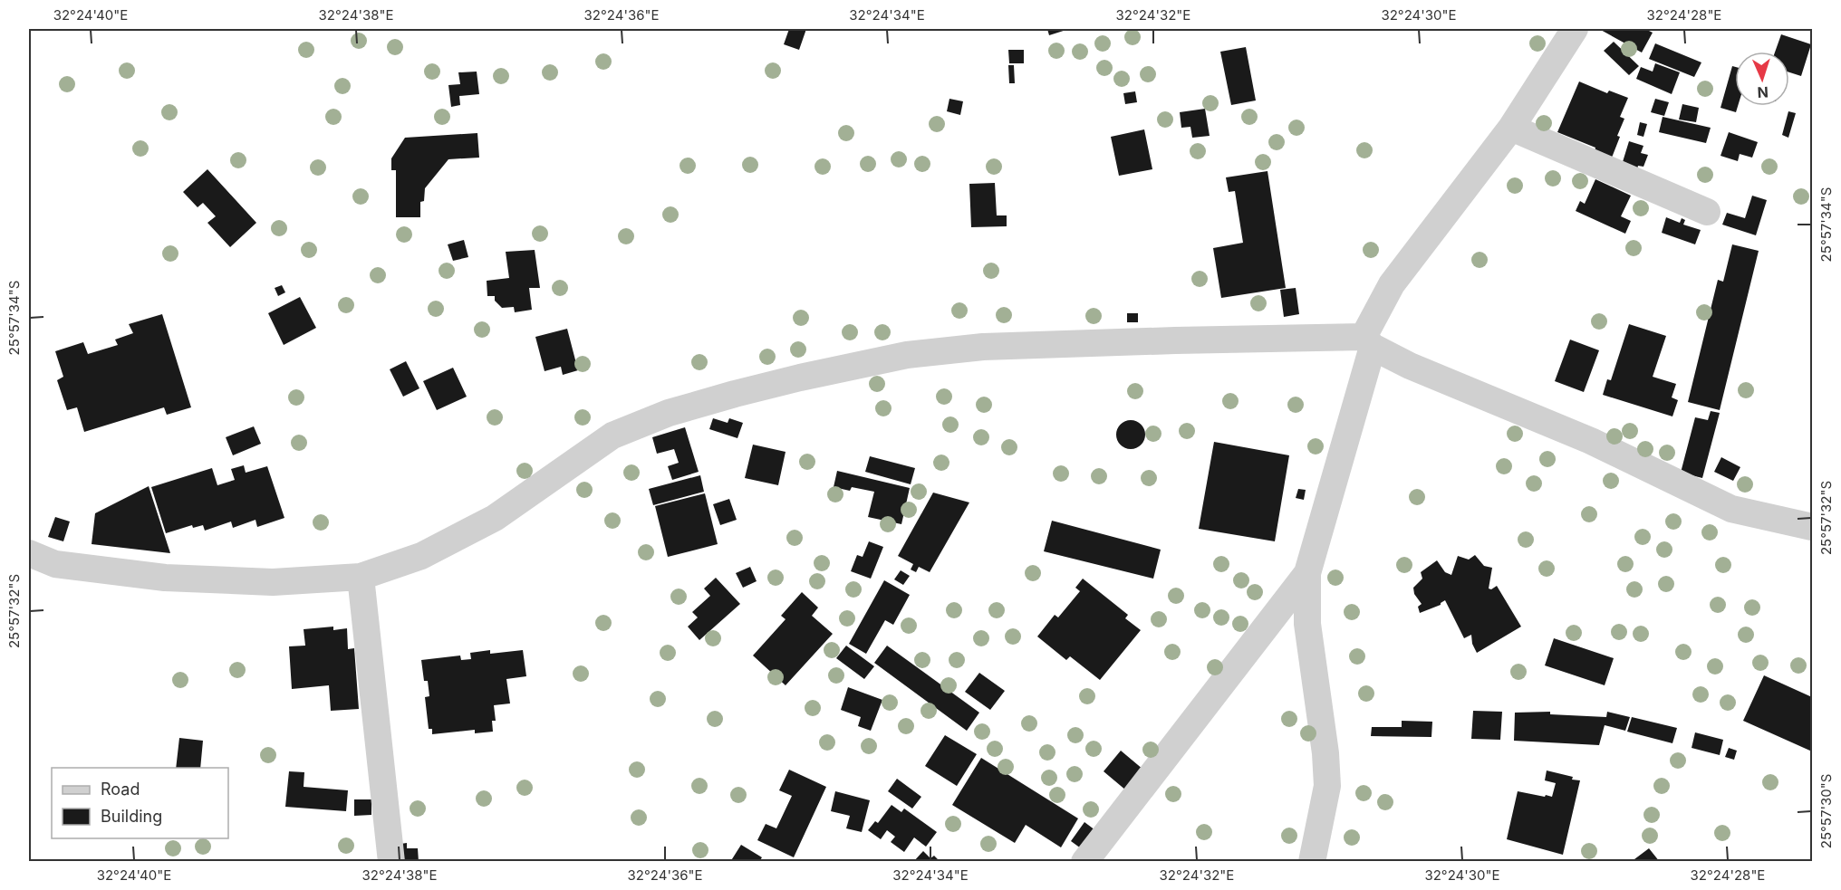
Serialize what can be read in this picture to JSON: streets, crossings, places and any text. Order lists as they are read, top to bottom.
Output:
{
  "legend": ["Road", "Building"],
  "north": "bottom",
  "coordinates": [
    "32°24'40\"E",
    "32°24'38\"E",
    "32°24'36\"E",
    "32°24'34\"E",
    "32°24'32\"E",
    "32°24'30\"E",
    "32°24'28\"E",
    "25°57'34\"S",
    "25°57'32\"S",
    "25°57'30\"S"
  ]
}
